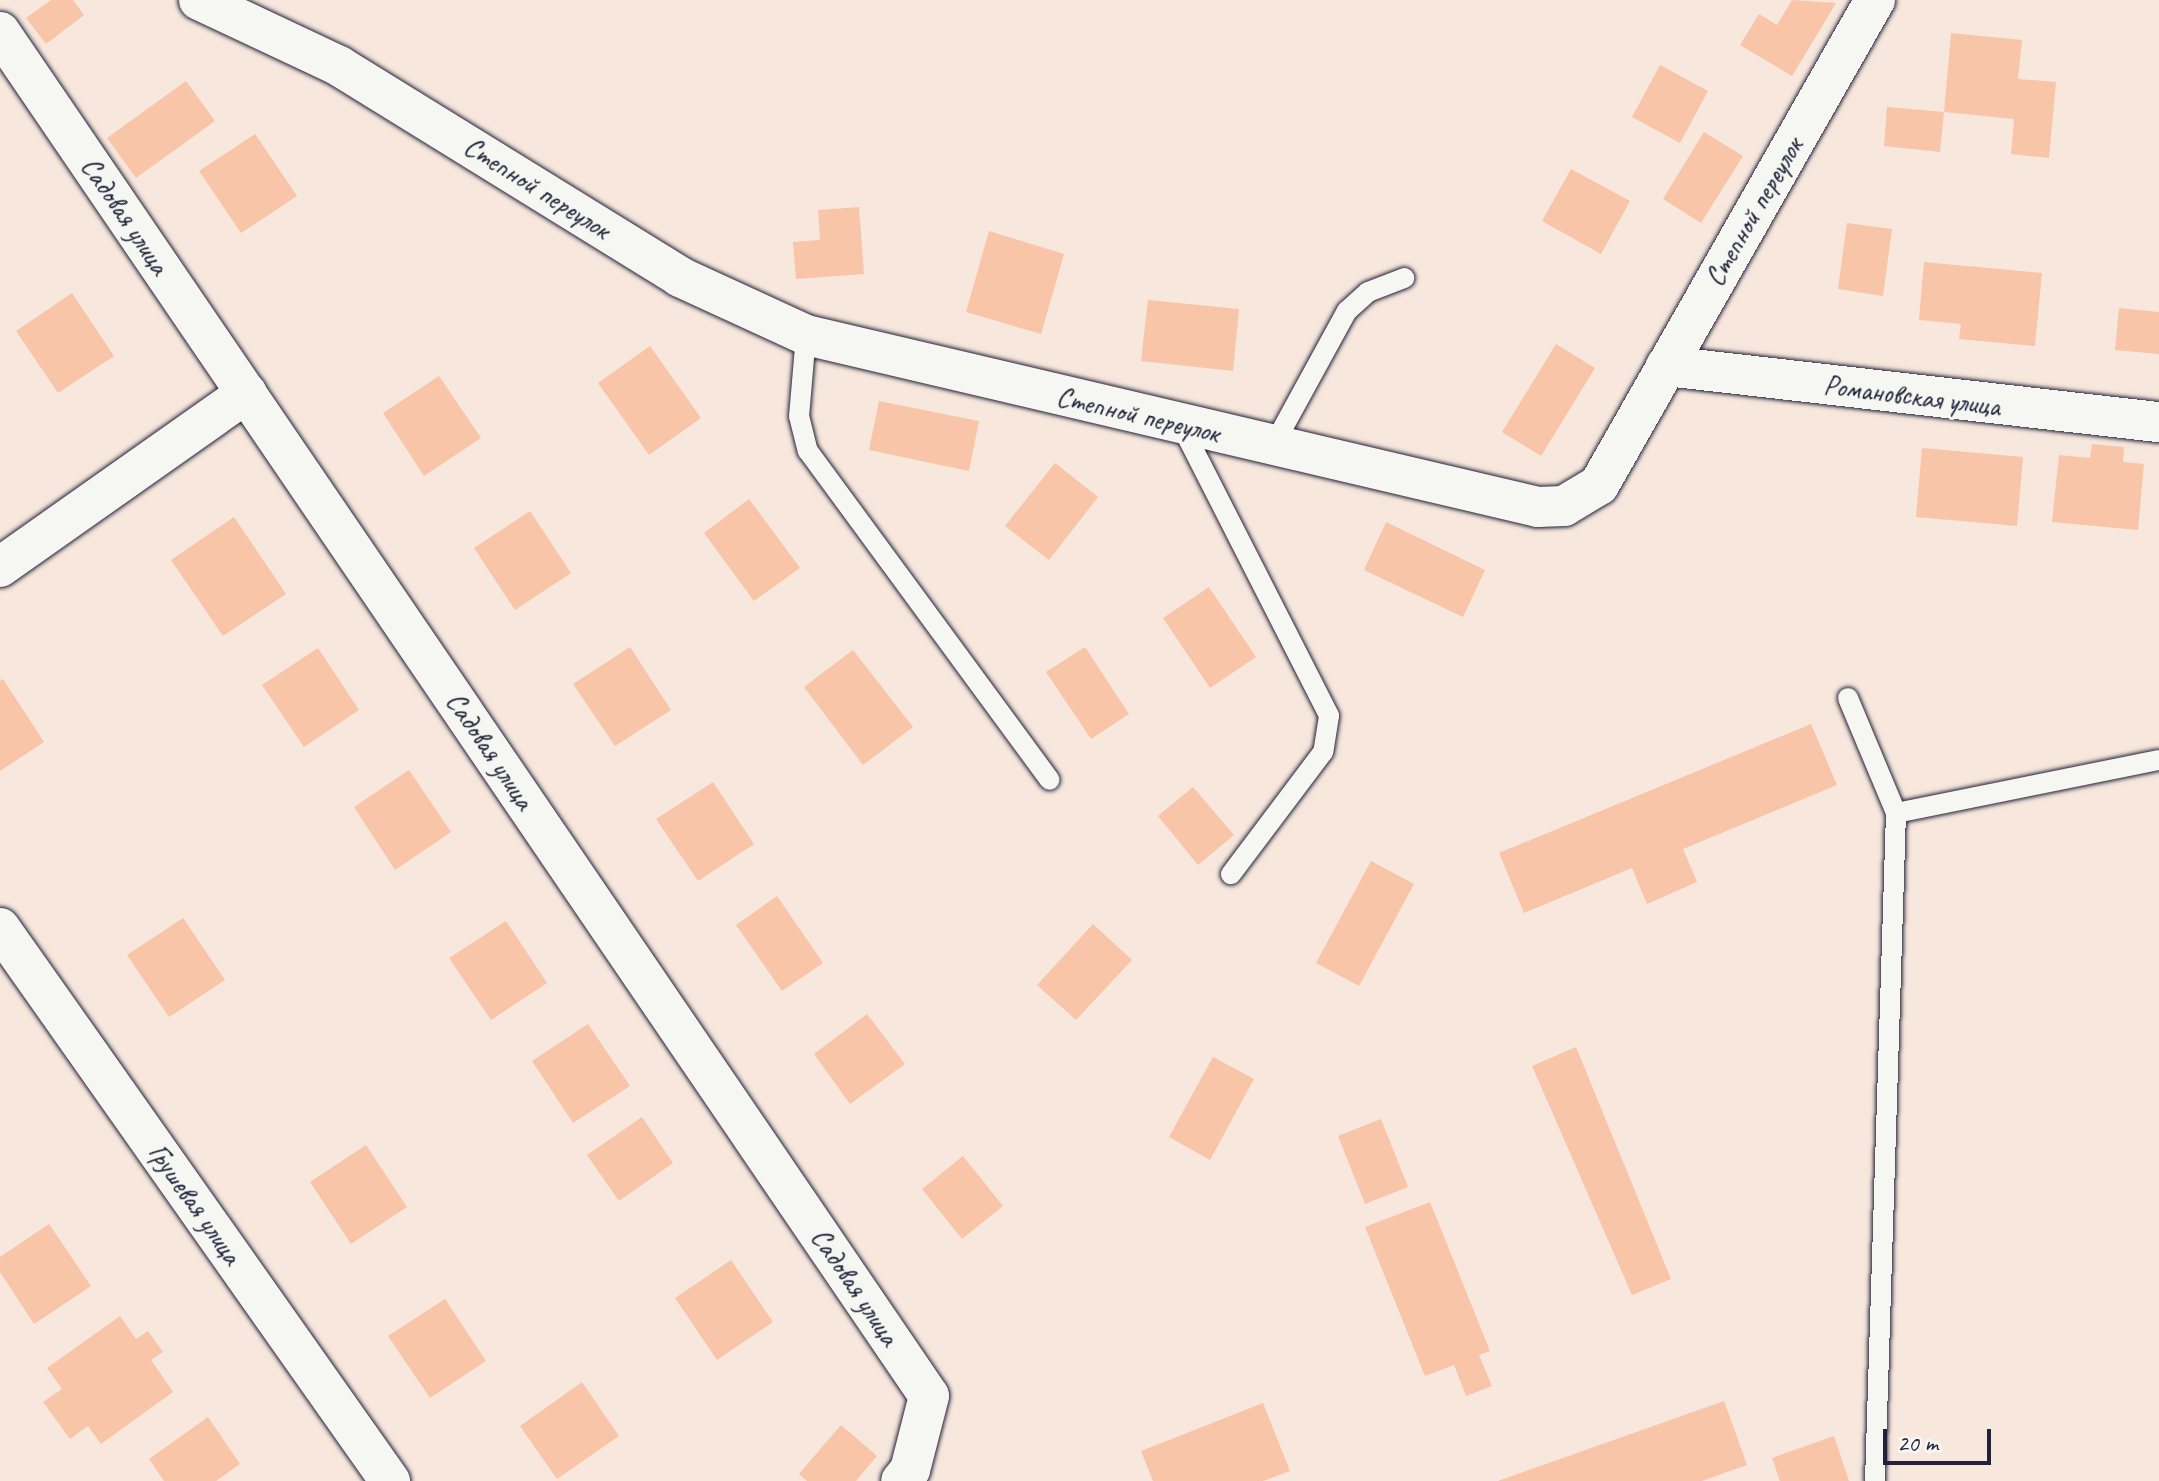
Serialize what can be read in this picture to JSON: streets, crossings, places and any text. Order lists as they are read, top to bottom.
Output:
{
  "streets": {
    "street": [
      "Степной переулок",
      "Садовая улица",
      "Романовская улица",
      "Грушевая улица"
    ]
  },
  "crossings": [
    ["Степной переулок", "Романовская улица"]
  ],
  "scale_bar": "20 m"
}
